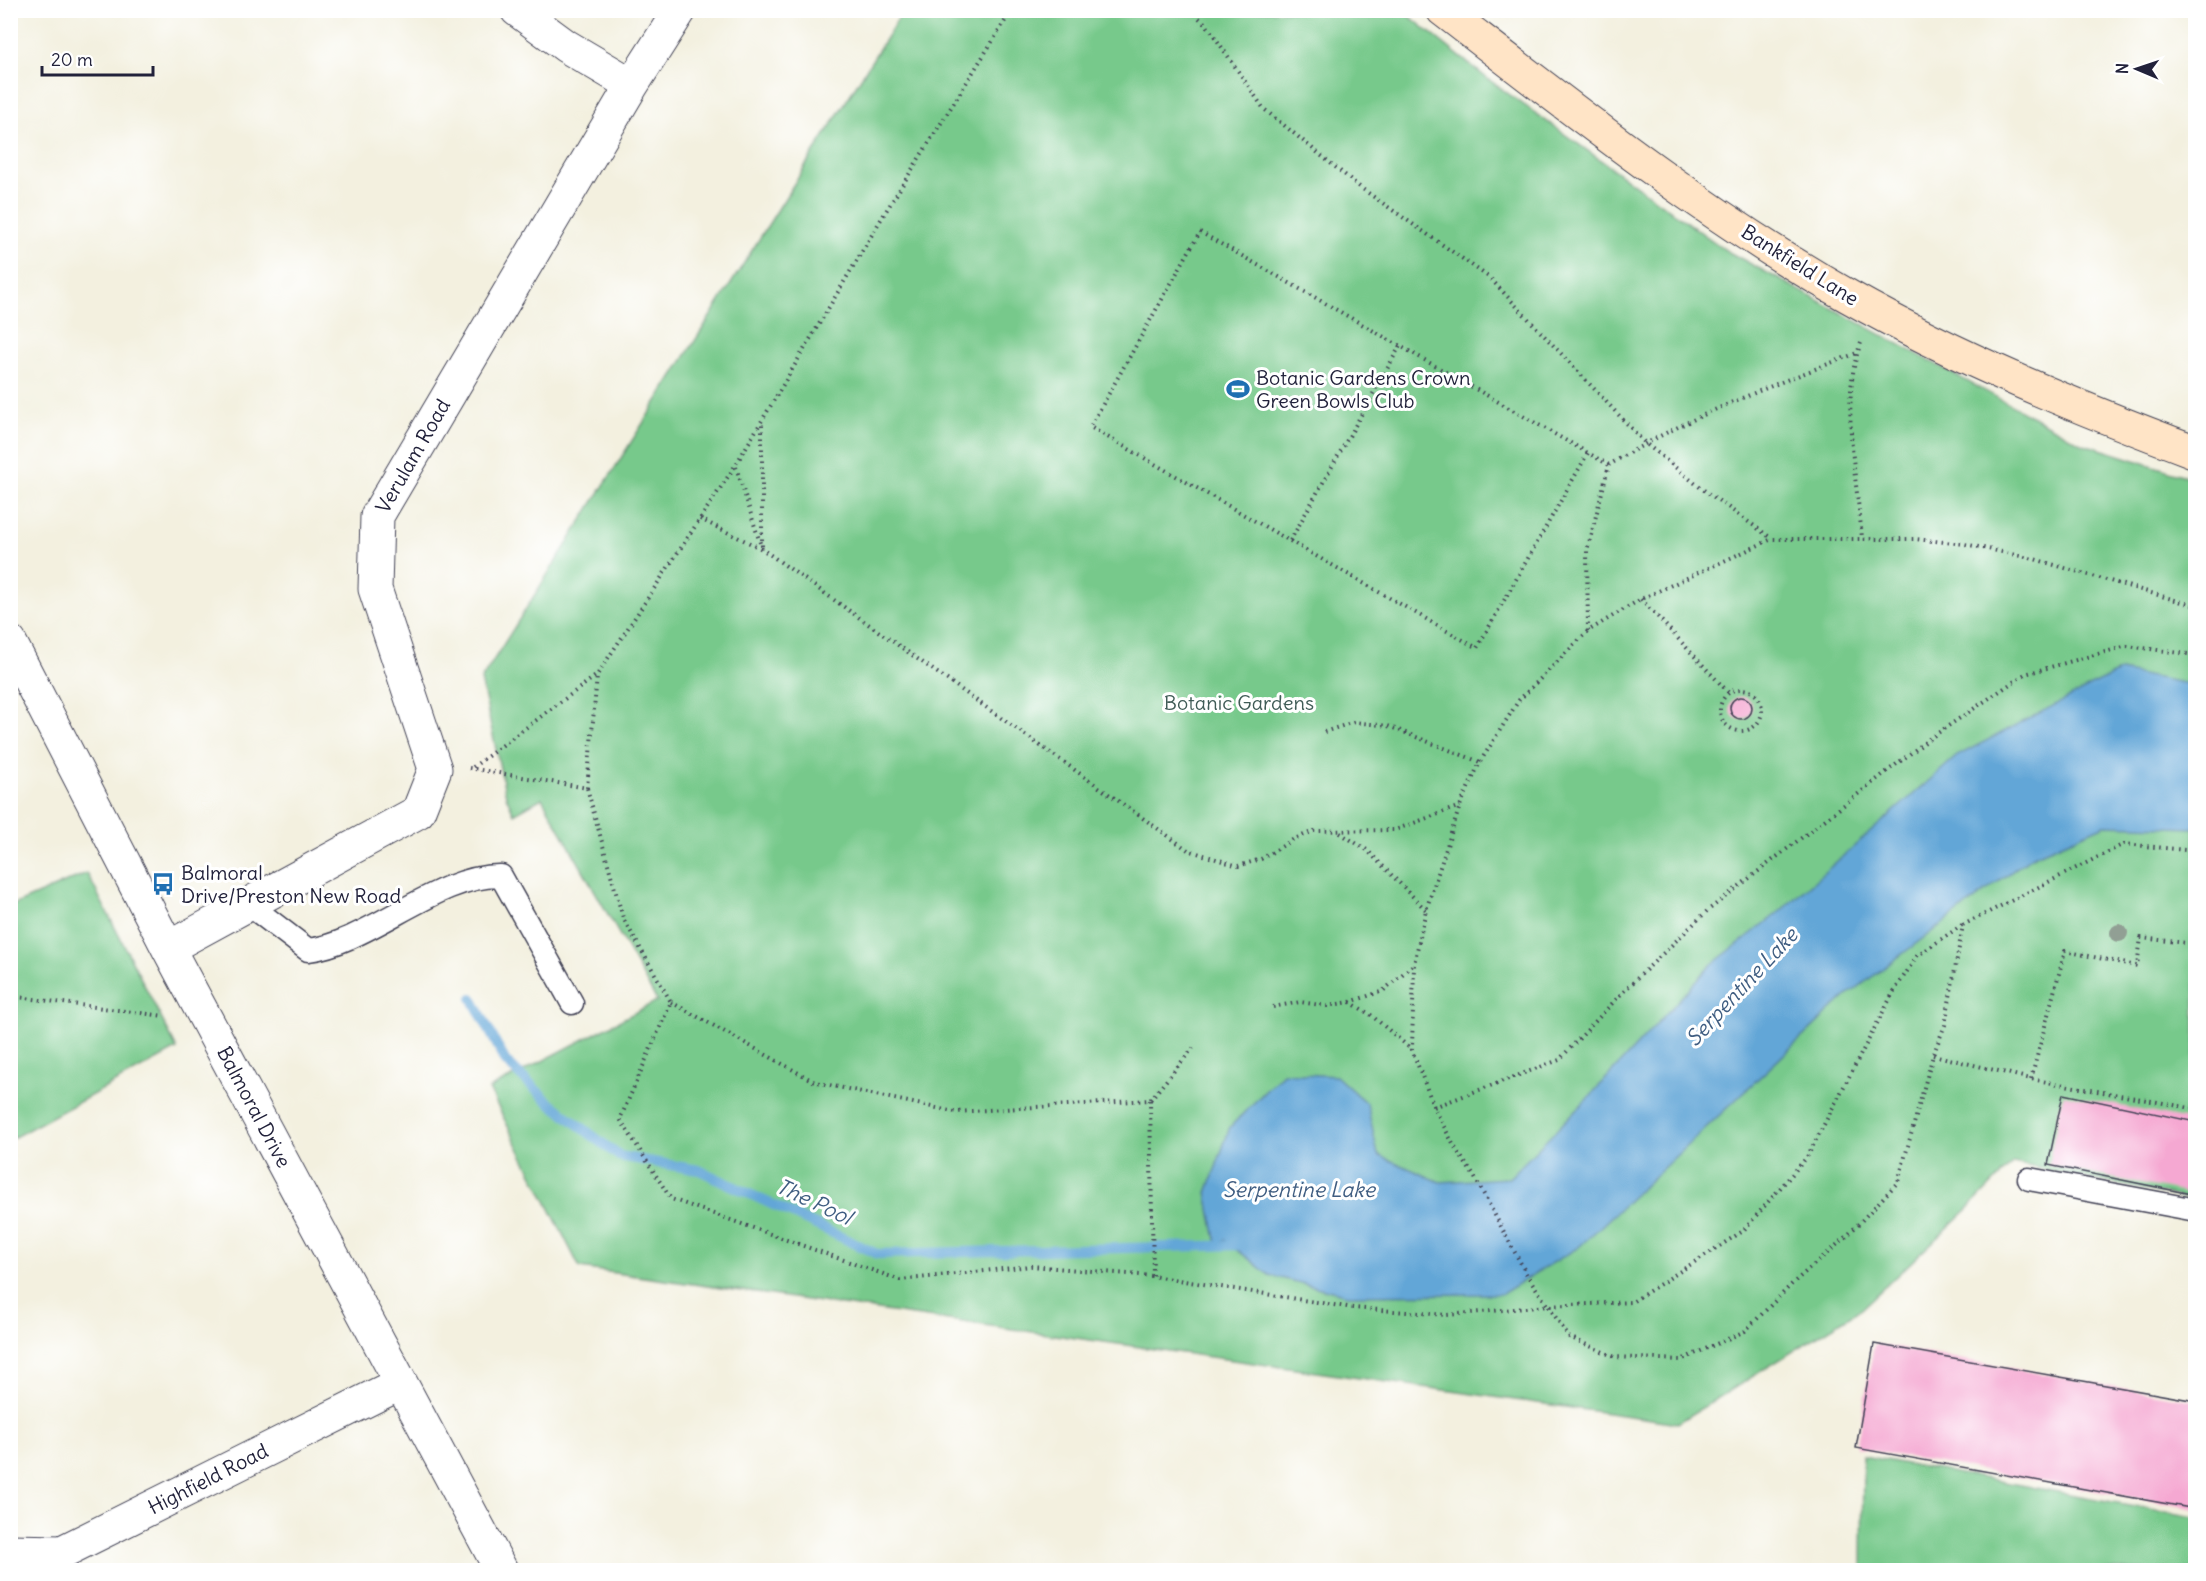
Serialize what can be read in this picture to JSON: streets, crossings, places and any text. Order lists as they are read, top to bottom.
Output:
{
  "streets": {
    "main road": ["Bankfield Lane"],
    "street": ["Verulam Road", "Balmoral Drive", "Highfield Road"]
  },
  "crossings": [
    ["Balmoral Drive", "Highfield Road"]
  ],
  "water": ["Serpentine Lake", "The Pool"],
  "parks": ["Botanic Gardens"],
  "places": {
    "sports": ["Botanic Gardens Crown Green Bowls Club"],
    "bus stop": ["Balmoral Drive/Preston New Road"]
  },
  "scale_bar": "20 m",
  "north": "left"
}
